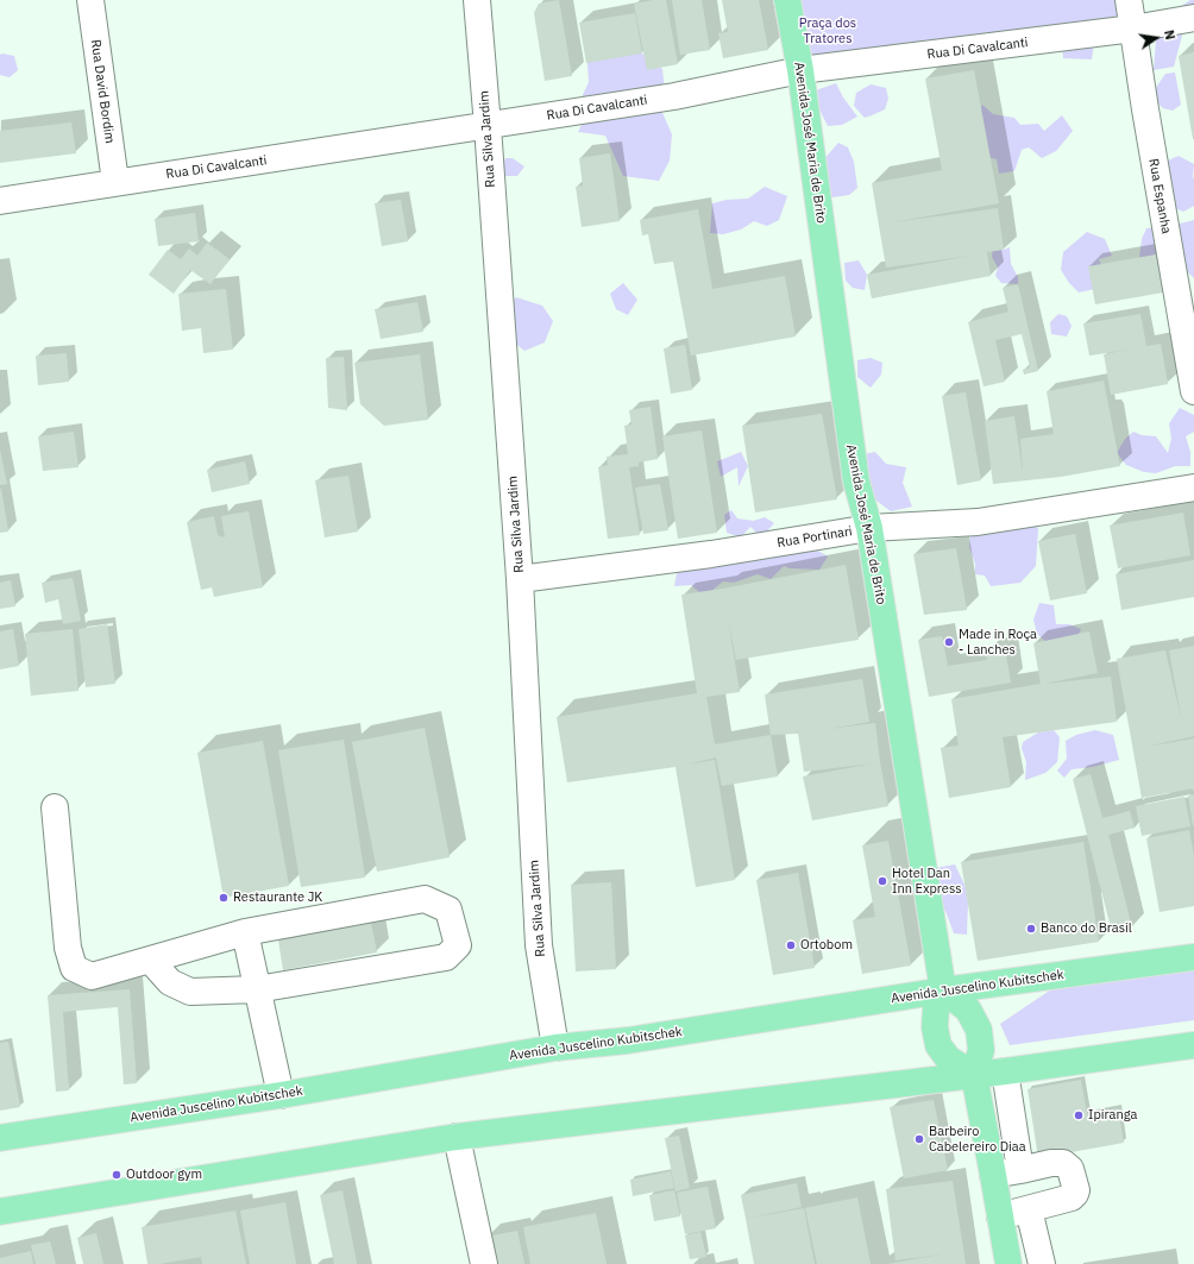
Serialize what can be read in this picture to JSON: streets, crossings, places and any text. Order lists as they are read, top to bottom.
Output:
{
  "streets": {
    "main road": ["Avenida José Maria de Brito", "Avenida Juscelino Kubitschek"],
    "street": [
      "Rua Di Cavalcanti",
      "Rua David Bordim",
      "Rua Silva Jardim",
      "Rua Espanha",
      "Rua Portinari"
    ]
  },
  "crossings": [
    ["Rua Di Cavalcanti", "Rua David Bordim"],
    ["Rua Di Cavalcanti", "Rua Silva Jardim"],
    ["Rua Di Cavalcanti", "Avenida José Maria de Brito"],
    ["Rua Di Cavalcanti", "Rua Espanha"],
    ["Rua Silva Jardim", "Rua Portinari"],
    ["Rua Silva Jardim", "Avenida Juscelino Kubitschek"],
    ["Avenida José Maria de Brito", "Rua Portinari"],
    ["Avenida José Maria de Brito", "Avenida Juscelino Kubitschek"]
  ],
  "parks": ["Praça dos Tratores"],
  "places": [
    "Made in Roça - Lanches",
    "Hotel Dan Inn Express",
    "Restaurante JK",
    "Banco do Brasil",
    "Ortobom",
    "Ipiranga",
    "Barbeiro Cabelereiro Diaa",
    "Outdoor gym"
  ],
  "north": "right"
}
